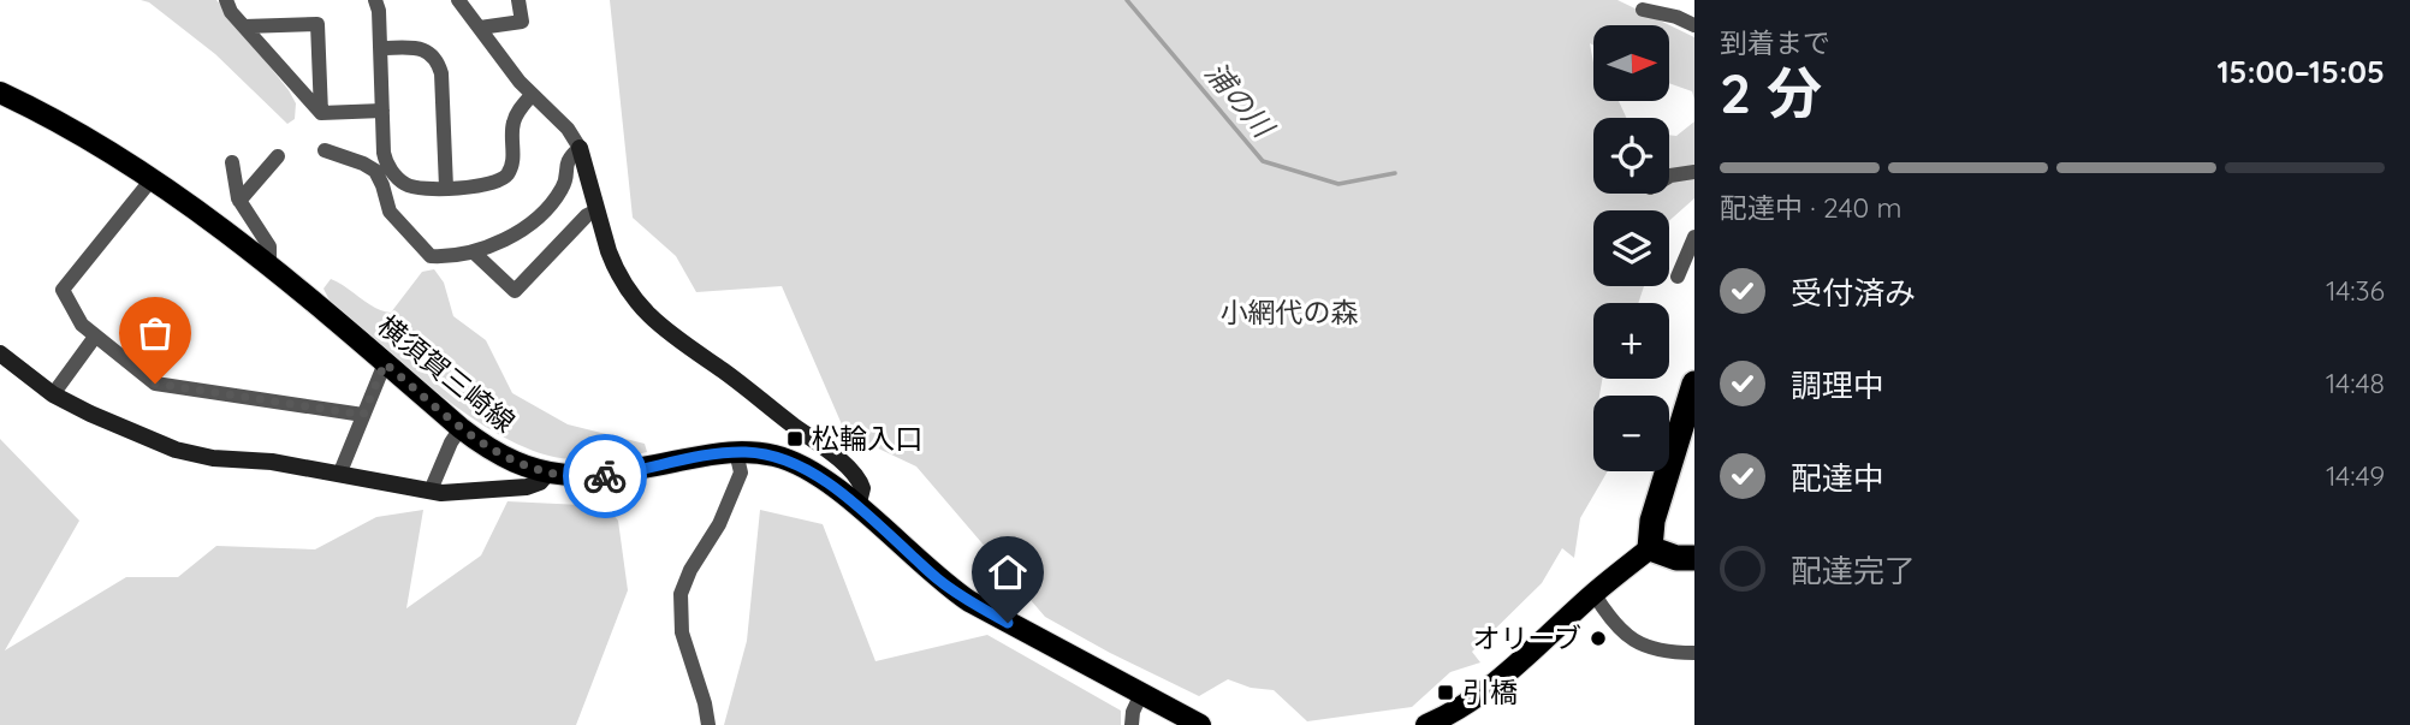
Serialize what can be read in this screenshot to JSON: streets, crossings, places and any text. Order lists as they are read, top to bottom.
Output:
{
  "streets": {
    "main road": ["横須賀三崎線"]
  },
  "water": ["浦の川"],
  "parks": ["小網代の森"],
  "places": {
    "transit": ["松輪入口", "引橋"],
    "other": ["オリーブ"]
  },
  "north": "right",
  "page": {
    "heading": ["2 分", "到着まで", "15:00–15:05"],
    "map_buttons": ["+", "−"],
    "bar": "配達中 · 240 m",
    "list": [
      ["受付済み", "14:36"],
      ["調理中", "14:48"],
      ["配達中", "14:49"],
      "配達完了"
    ]
  }
}
